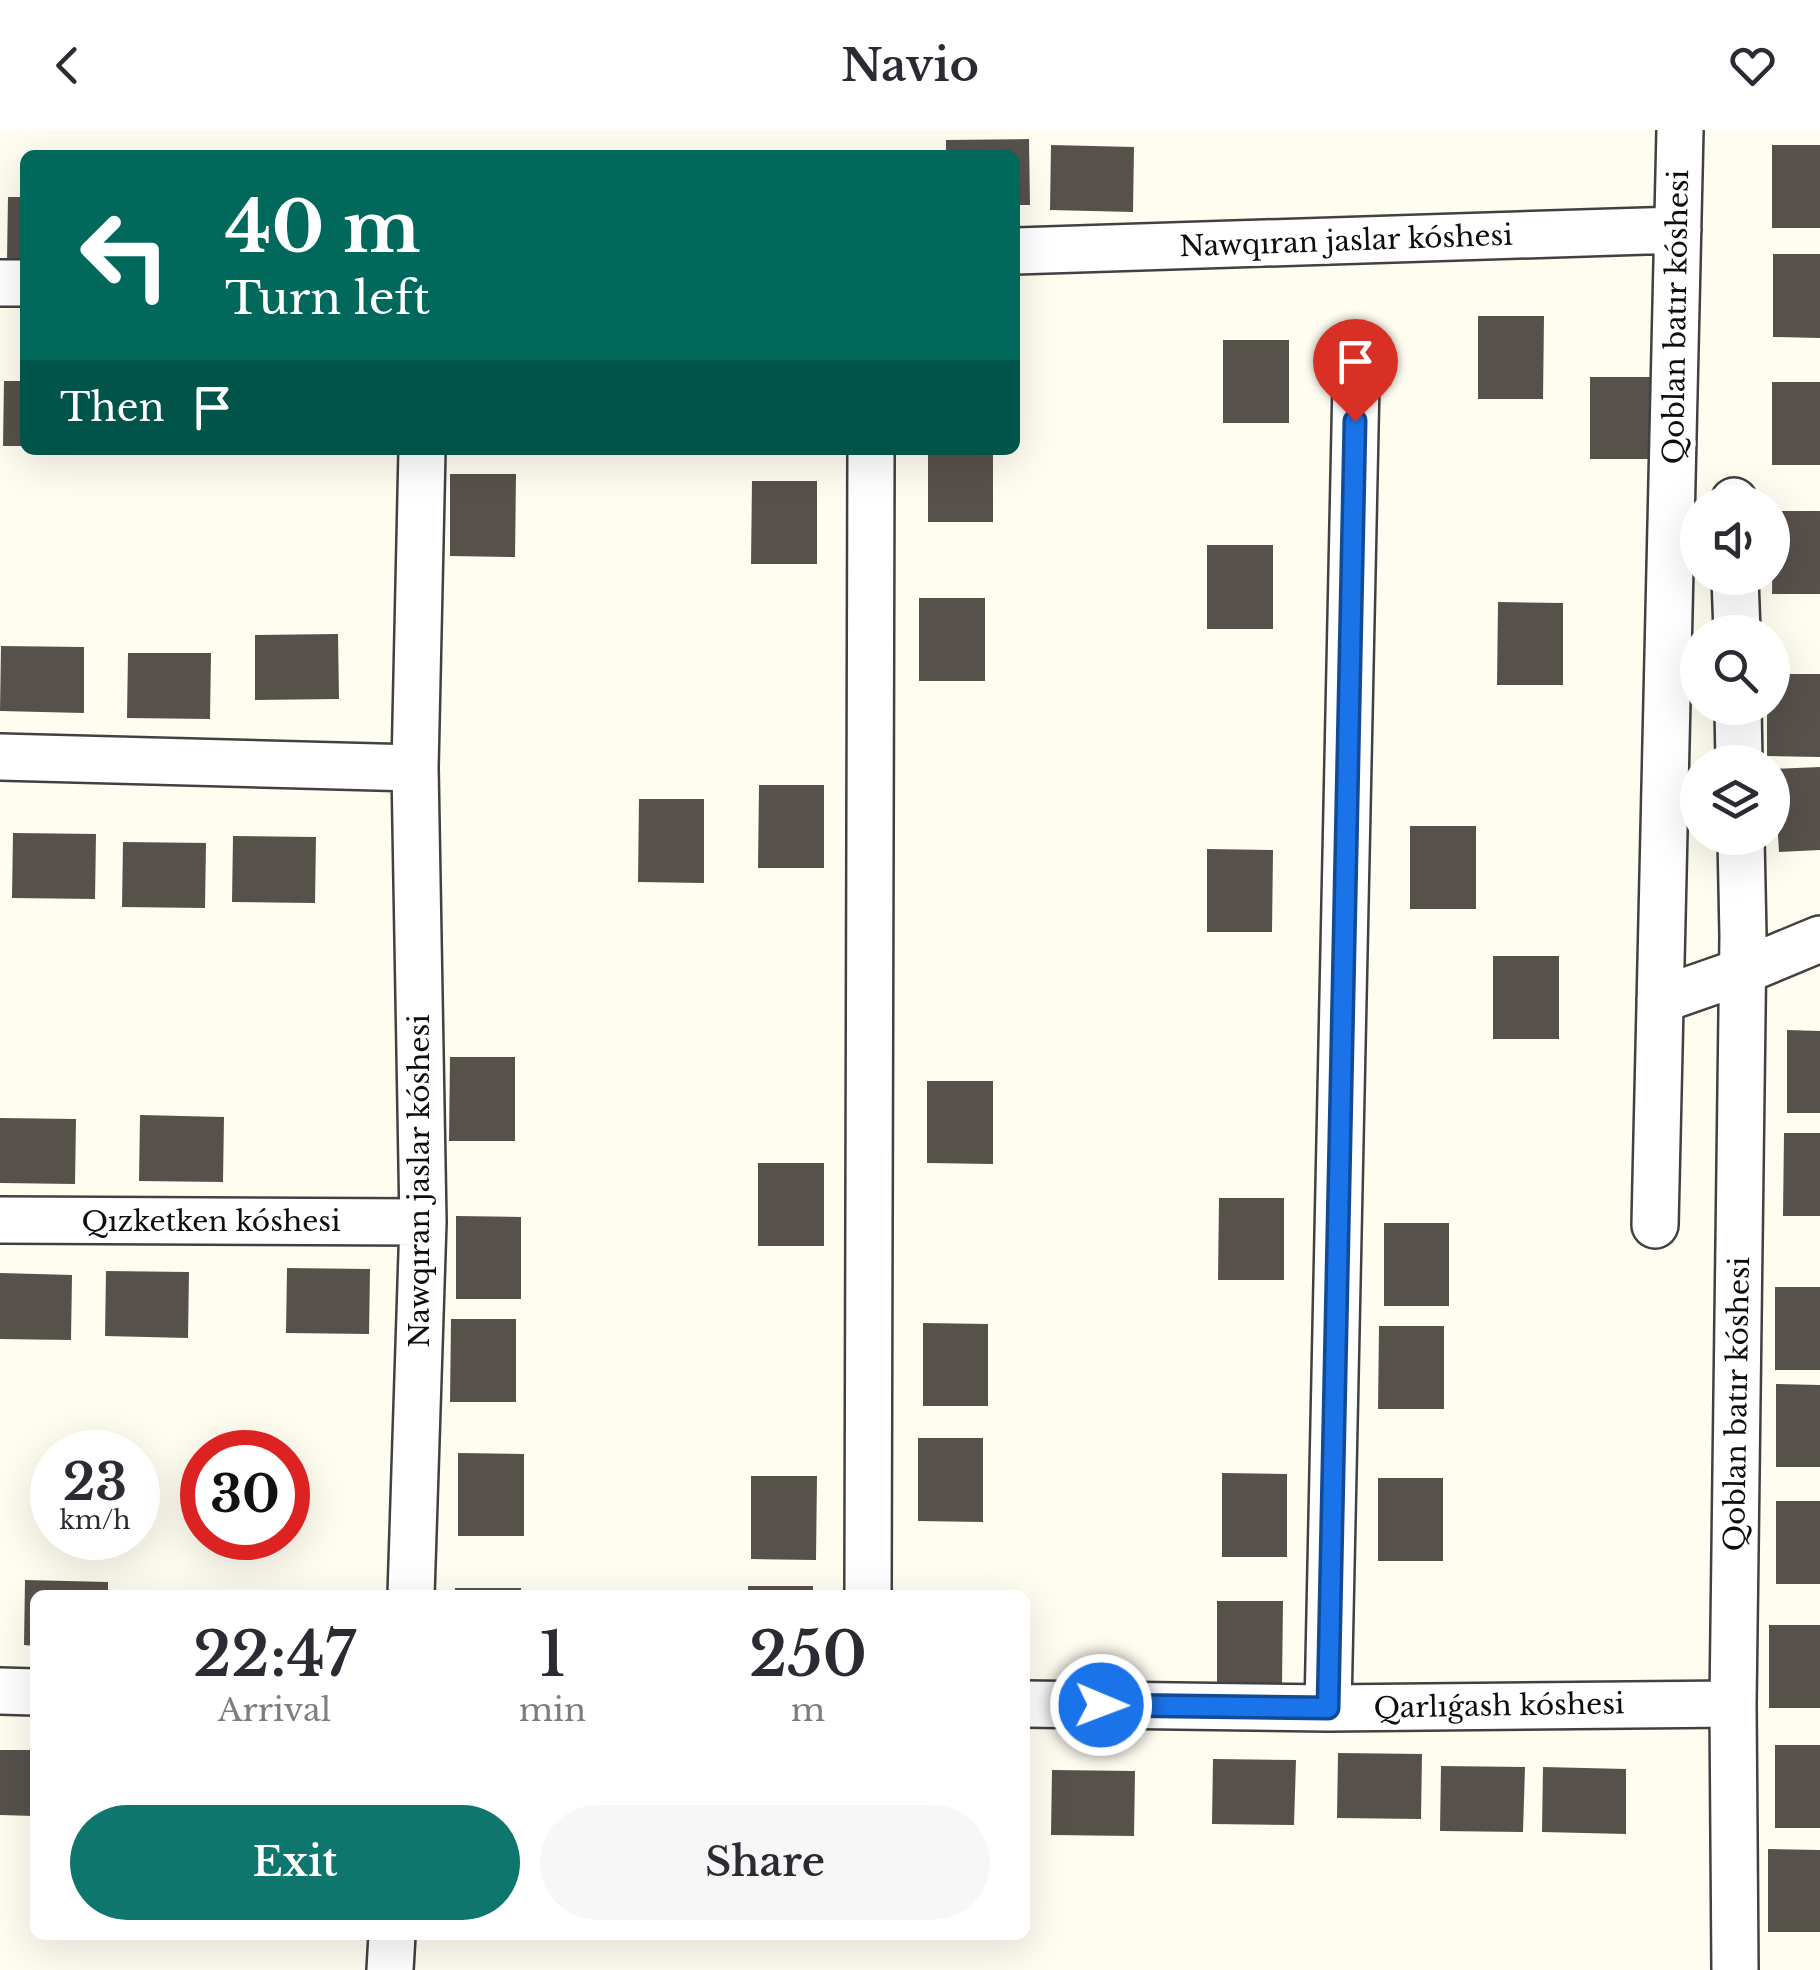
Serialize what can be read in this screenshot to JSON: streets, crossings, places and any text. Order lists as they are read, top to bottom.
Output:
{
  "streets": {
    "street": [
      "Nawqıran jaslar kóshesi",
      "Qoblan batır kóshesi",
      "Qızketken kóshesi",
      "Qarlıǵash kóshesi"
    ]
  },
  "crossings": [
    ["Nawqıran jaslar kóshesi", "Qoblan batır kóshesi"],
    ["Nawqıran jaslar kóshesi", "Qızketken kóshesi"],
    ["Qoblan batır kóshesi", "Qarlıǵash kóshesi"]
  ],
  "page": {
    "header": "Navio",
    "turn": ["40 m", "Turn left"],
    "then": "Then",
    "speed": "23 km/h",
    "limit": "30",
    "eta": [
      "22:47",
      "Arrival",
      "1",
      "min",
      "250",
      "m"
    ],
    "buttons": ["Exit", "Share"]
  }
}
